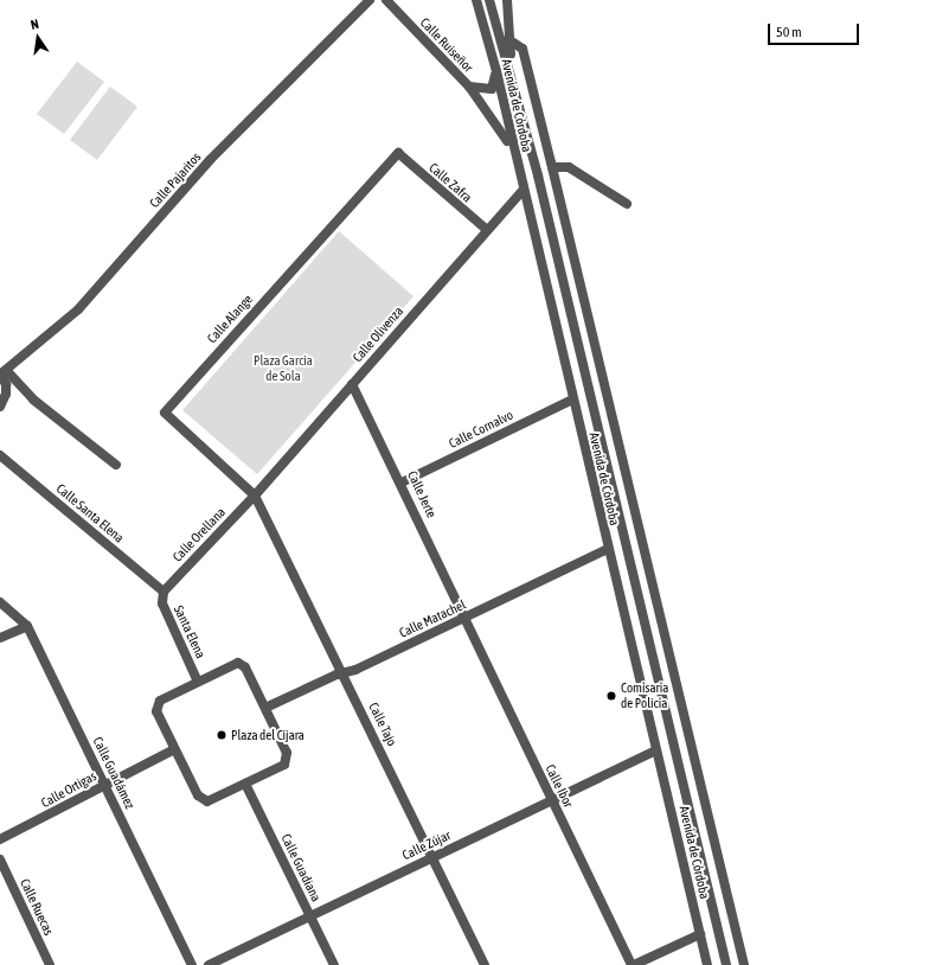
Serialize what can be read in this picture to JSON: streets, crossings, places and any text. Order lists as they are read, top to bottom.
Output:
{
  "streets": {
    "street": [
      "Calle Ruiseñor",
      "Avenida de Córdoba",
      "Calle Pajaritos",
      "Calle Zafra",
      "Calle Alange",
      "Calle Olivenza",
      "Calle Cornalvo",
      "Calle Jerte",
      "Calle Santa Elena",
      "Calle Orellana",
      "Calle Matachel",
      "Santa Elena",
      "Calle Tajo",
      "Calle Guadámez",
      "Calle Ibor",
      "Calle Ortigas",
      "Calle Zújar",
      "Calle Guadiana",
      "Calle Ruecas"
    ]
  },
  "crossings": [
    ["Calle Ruiseñor", "Avenida de Córdoba"],
    ["Avenida de Córdoba", "Calle Olivenza"],
    ["Avenida de Córdoba", "Calle Cornalvo"],
    ["Avenida de Córdoba", "Calle Matachel"],
    ["Avenida de Córdoba", "Calle Zújar"],
    ["Calle Zafra", "Calle Alange"],
    ["Calle Zafra", "Calle Olivenza"],
    ["Calle Alange", "Calle Olivenza"],
    ["Calle Alange", "Calle Orellana"],
    ["Calle Alange", "Calle Tajo"],
    ["Calle Olivenza", "Calle Jerte"],
    ["Calle Olivenza", "Calle Orellana"],
    ["Calle Olivenza", "Calle Tajo"],
    ["Calle Cornalvo", "Calle Jerte"],
    ["Calle Jerte", "Calle Matachel"],
    ["Calle Jerte", "Calle Ibor"],
    ["Calle Santa Elena", "Calle Orellana"],
    ["Calle Santa Elena", "Santa Elena"],
    ["Calle Orellana", "Santa Elena"],
    ["Calle Orellana", "Calle Tajo"],
    ["Calle Matachel", "Calle Tajo"],
    ["Calle Matachel", "Calle Ibor"],
    ["Calle Tajo", "Calle Zújar"],
    ["Calle Guadámez", "Calle Ortigas"],
    ["Calle Ibor", "Calle Zújar"],
    ["Calle Zújar", "Calle Guadiana"]
  ],
  "parks": ["Plaza García de Sola"],
  "places": ["Comisaria de Policia", "Plaza del Cíjara"],
  "scale_bar": "50 m",
  "north": "top"
}
